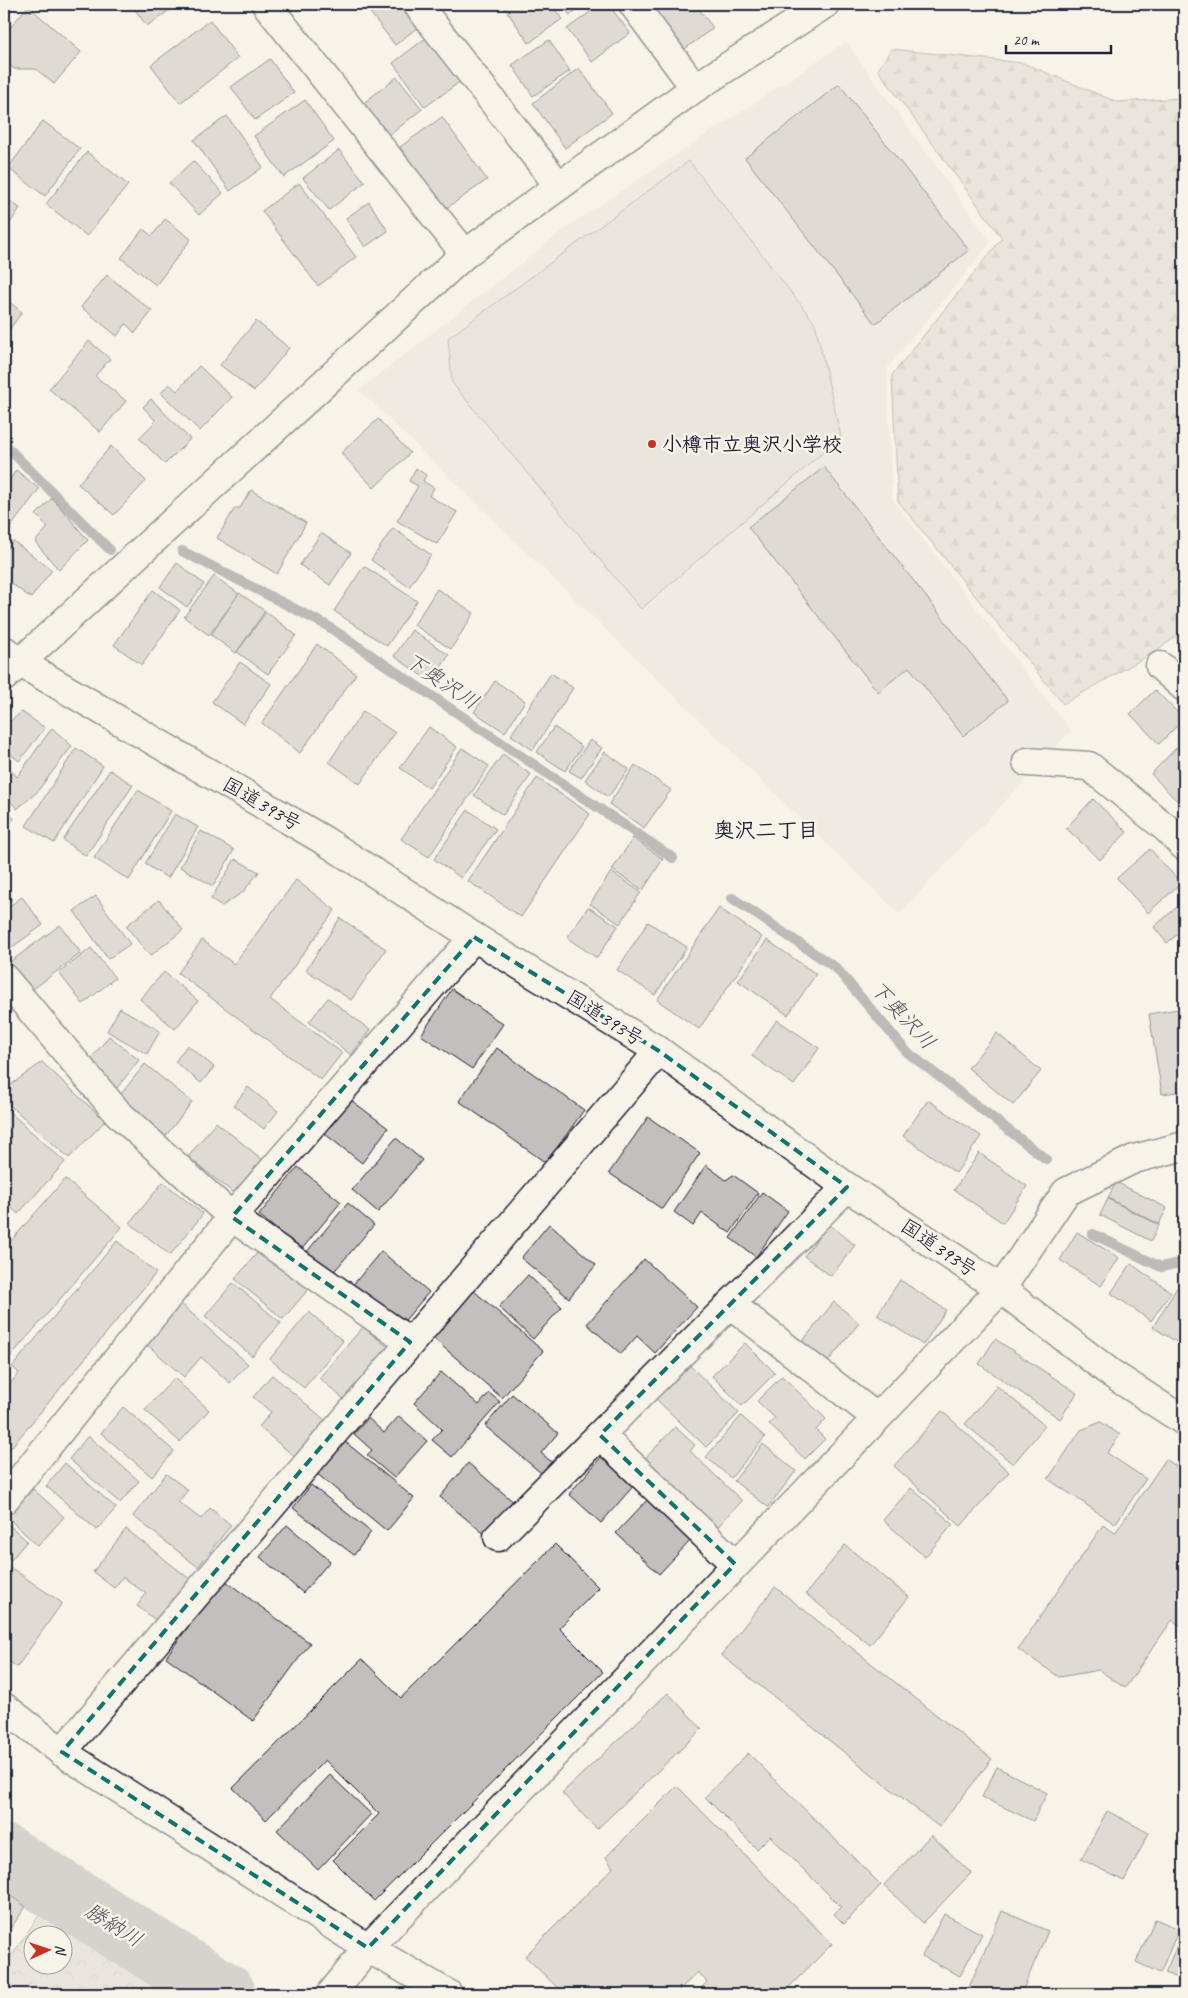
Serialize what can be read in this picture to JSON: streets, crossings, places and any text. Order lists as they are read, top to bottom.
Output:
{
  "streets": {
    "main road": ["国道393号"]
  },
  "districts": ["奥沢二丁目"],
  "water": ["下奥沢川", "勝納川"],
  "places": ["小樽市立奥沢小学校"],
  "scale_bar": "20 m",
  "north": "right"
}
